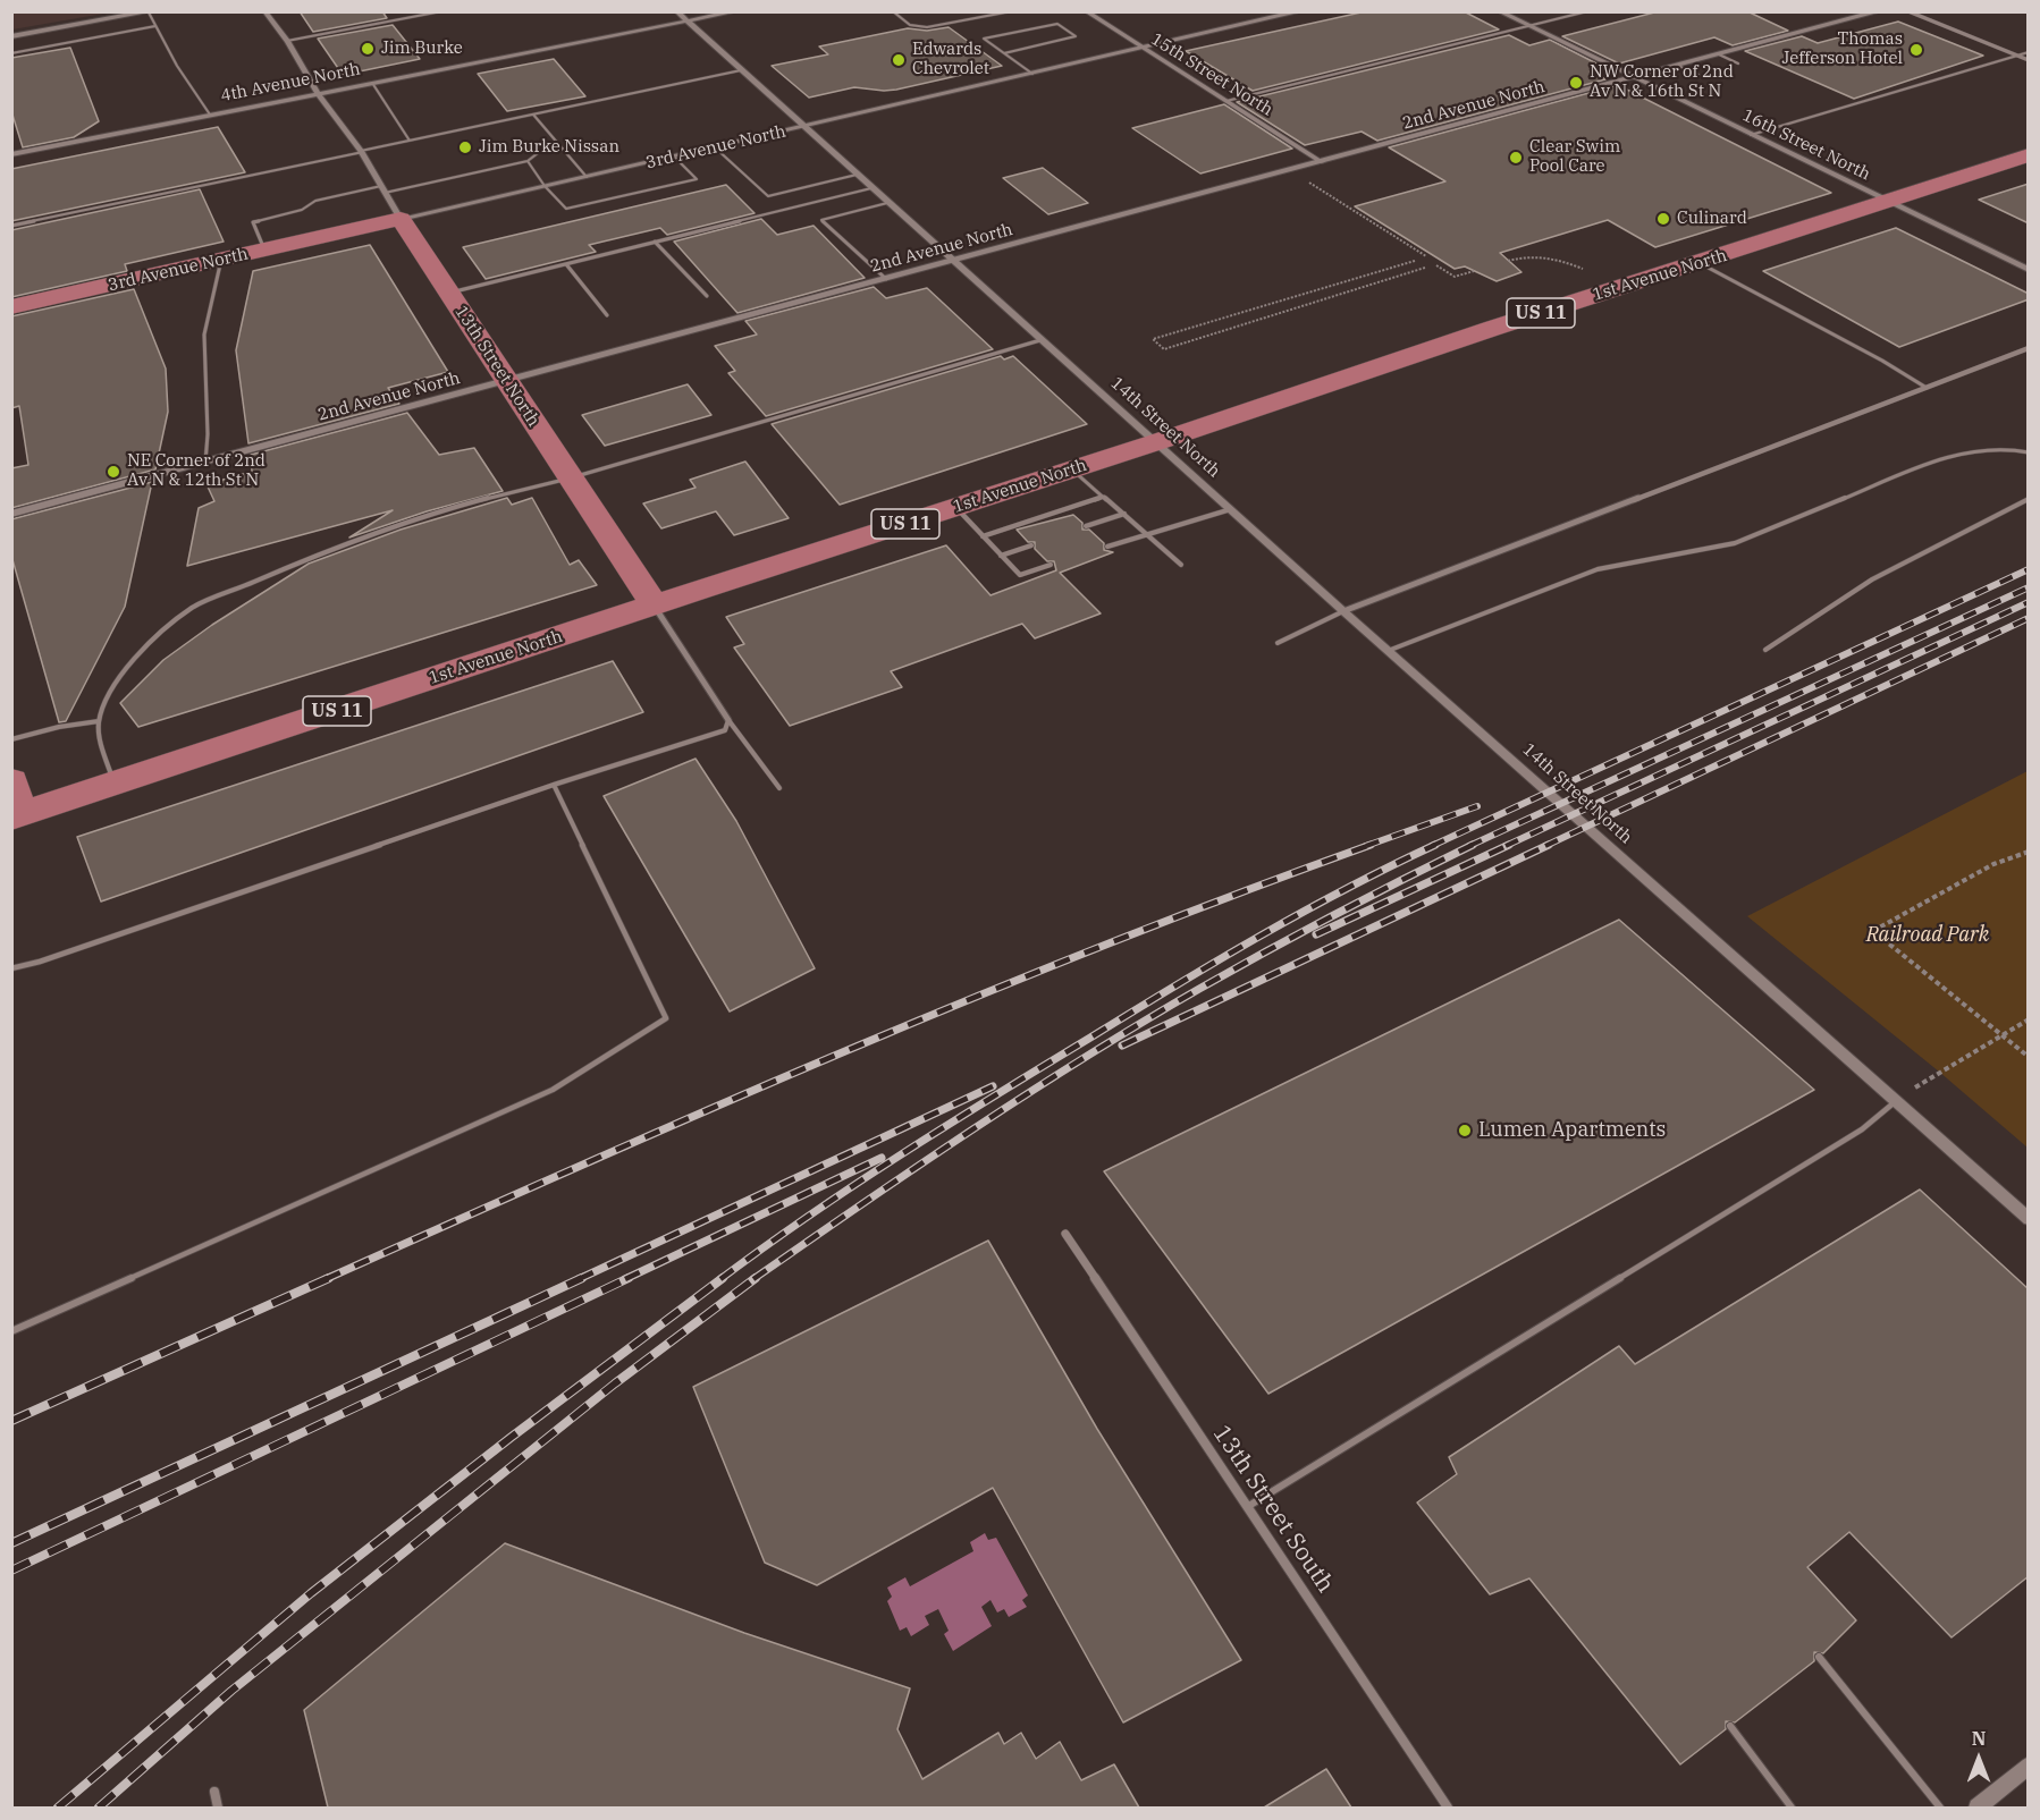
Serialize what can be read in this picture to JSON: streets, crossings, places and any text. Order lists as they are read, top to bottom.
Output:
{
  "streets": {
    "main road": [
      "2nd Avenue North",
      "3rd Avenue North",
      "1st Avenue North",
      "US 11",
      "13th Street North"
    ],
    "street": [
      "15th Street North",
      "4th Avenue North",
      "16th Street North",
      "14th Street North",
      "13th Street South"
    ]
  },
  "crossings": [
    ["15th Street North", "2nd Avenue North"],
    ["15th Street North", "3rd Avenue North"],
    ["4th Avenue North", "13th Street North"],
    ["4th Avenue North", "14th Street North"],
    ["2nd Avenue North", "16th Street North"],
    ["2nd Avenue North", "13th Street North"],
    ["2nd Avenue North", "14th Street North"],
    ["16th Street North", "1st Avenue North"],
    ["3rd Avenue North", "13th Street North"],
    ["3rd Avenue North", "14th Street North"],
    ["1st Avenue North", "13th Street North"],
    ["1st Avenue North", "14th Street North"]
  ],
  "parks": ["Railroad Park"],
  "places": [
    "Jim Burke",
    "Thomas Jefferson Hotel",
    "Edwards Chevrolet",
    "NW Corner of 2nd Av N & 16th St N",
    "Jim Burke Nissan",
    "Clear Swim Pool Care",
    "Culinard",
    "NE Corner of 2nd Av N & 12th St N",
    "Lumen Apartments"
  ],
  "north": "top"
}
